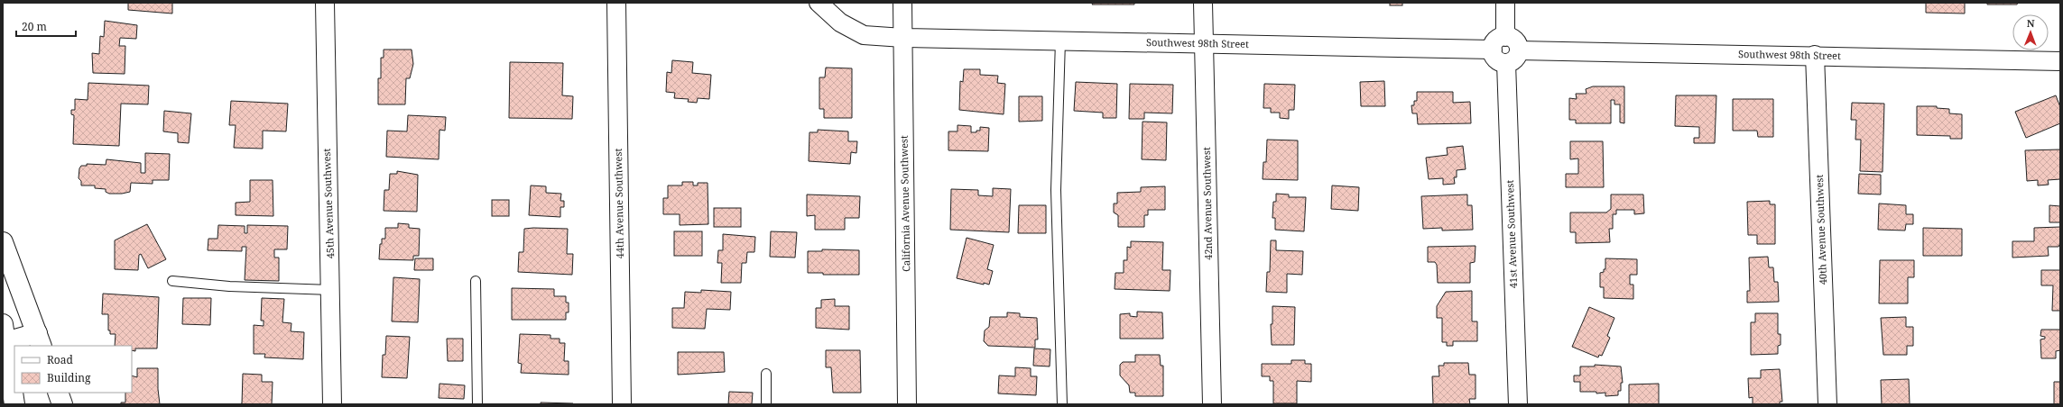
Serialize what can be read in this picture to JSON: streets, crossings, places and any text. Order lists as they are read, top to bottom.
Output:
{
  "streets": {
    "street": [
      "Southwest 98th Street",
      "45th Avenue Southwest",
      "44th Avenue Southwest",
      "California Avenue Southwest",
      "42nd Avenue Southwest",
      "40th Avenue Southwest",
      "41st Avenue Southwest"
    ]
  },
  "crossings": [
    ["Southwest 98th Street", "California Avenue Southwest"],
    ["Southwest 98th Street", "42nd Avenue Southwest"],
    ["Southwest 98th Street", "40th Avenue Southwest"],
    ["Southwest 98th Street", "41st Avenue Southwest"]
  ],
  "legend": ["Road", "Building"],
  "scale_bar": "20 m",
  "north": "top"
}
